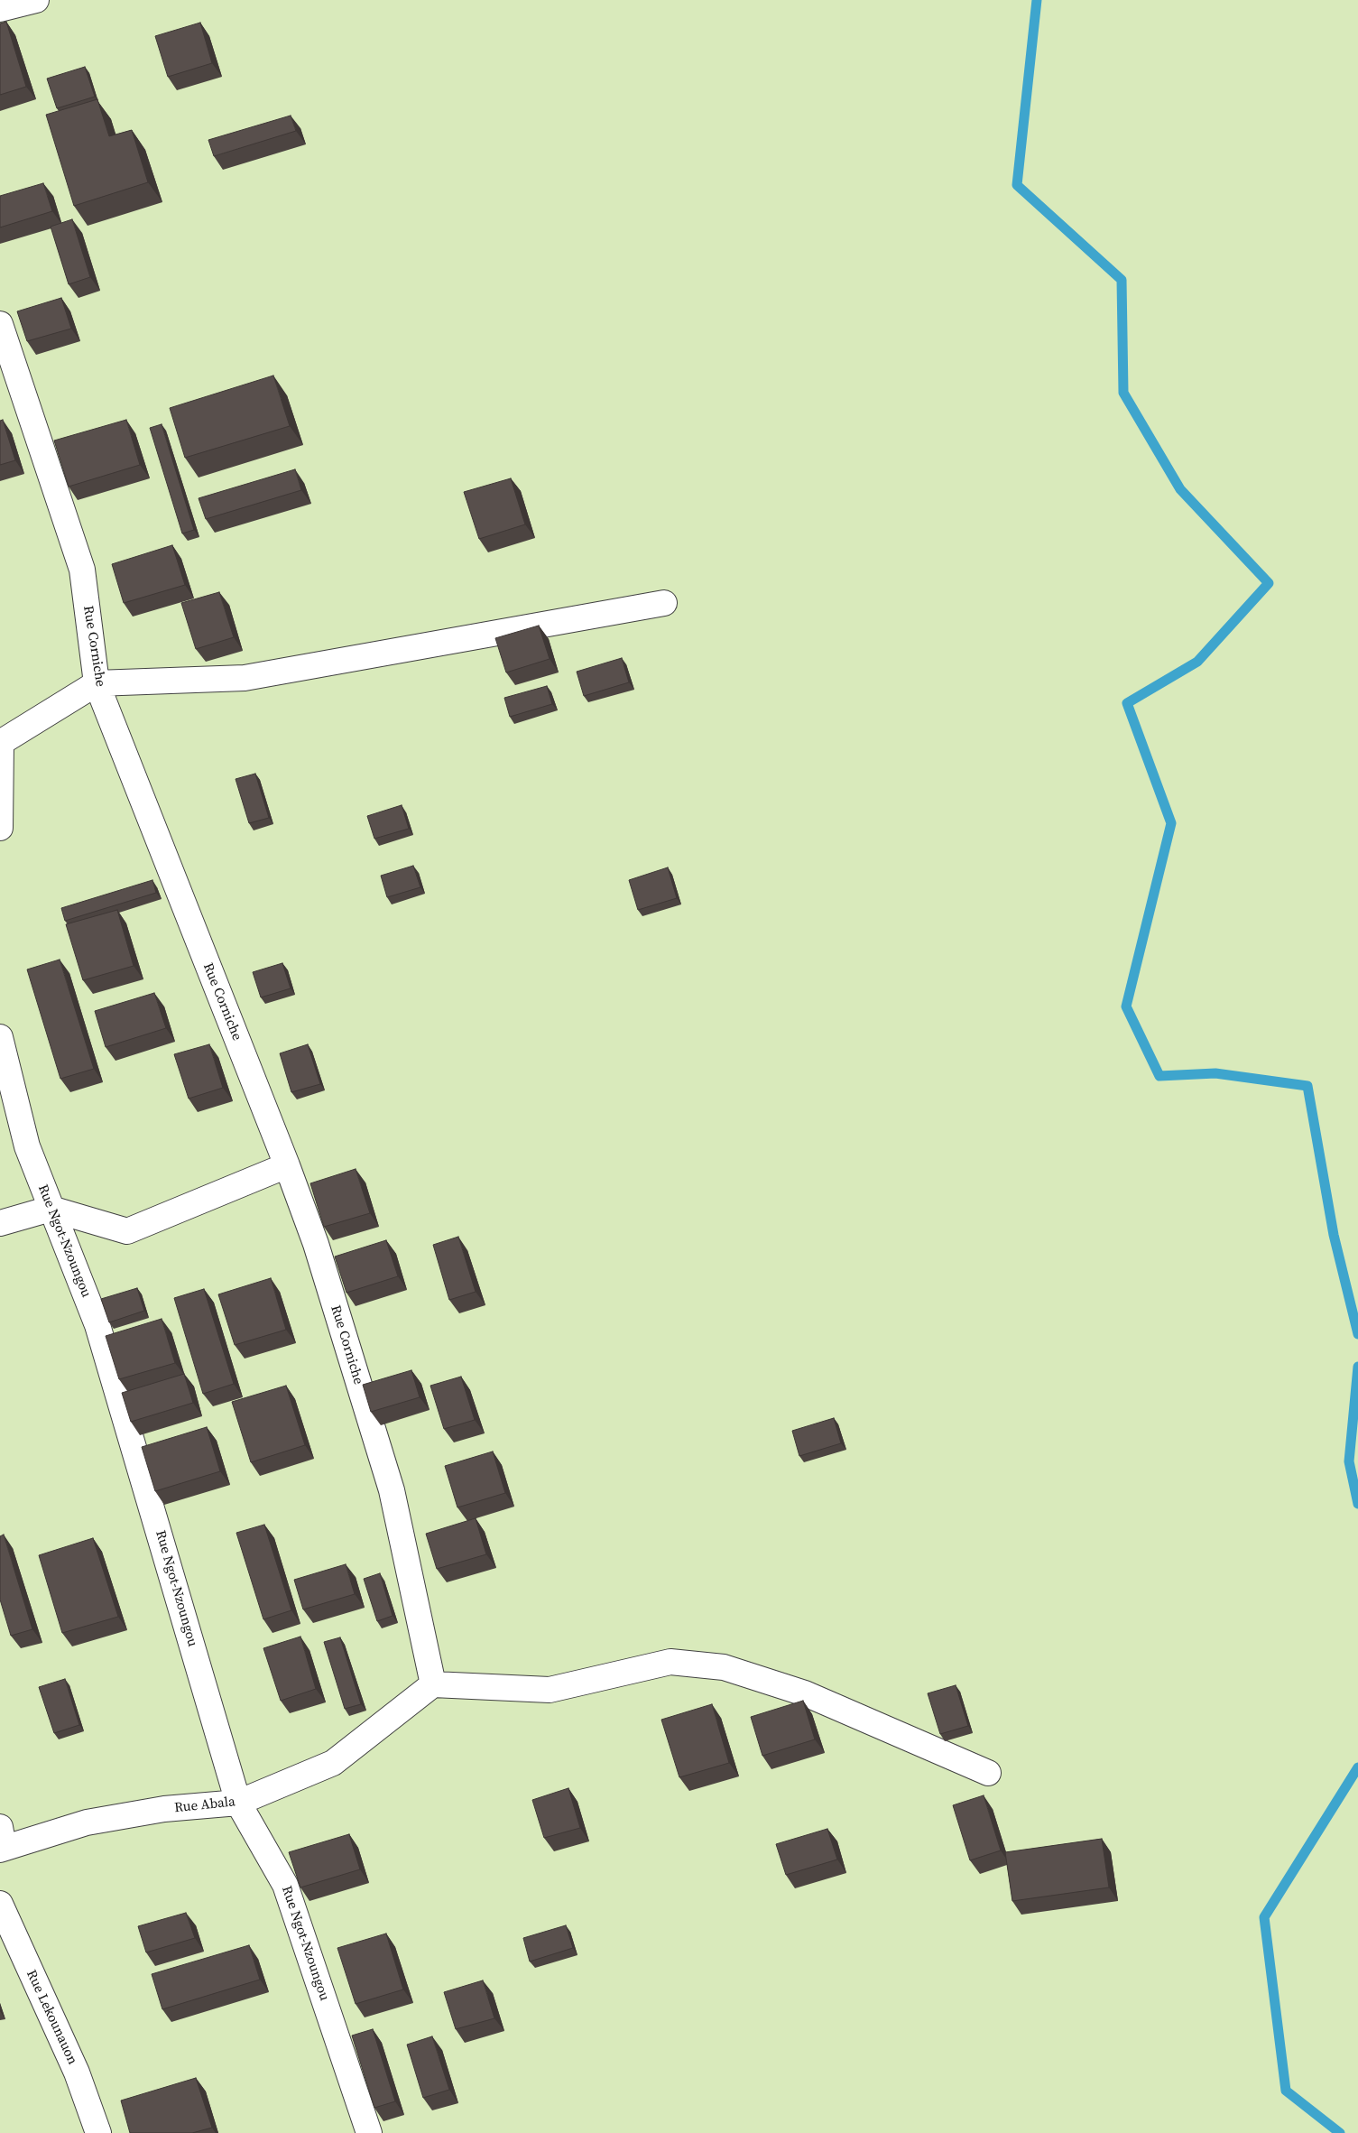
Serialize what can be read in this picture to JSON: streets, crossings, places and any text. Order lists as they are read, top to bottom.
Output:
{
  "streets": {
    "street": [
      "Rue Corniche",
      "Rue Ngot-Nzoungou",
      "Rue Abala",
      "Rue Lekounauon"
    ]
  },
  "crossings": [
    ["Rue Corniche", "Rue Abala"],
    ["Rue Ngot-Nzoungou", "Rue Abala"]
  ]
}
